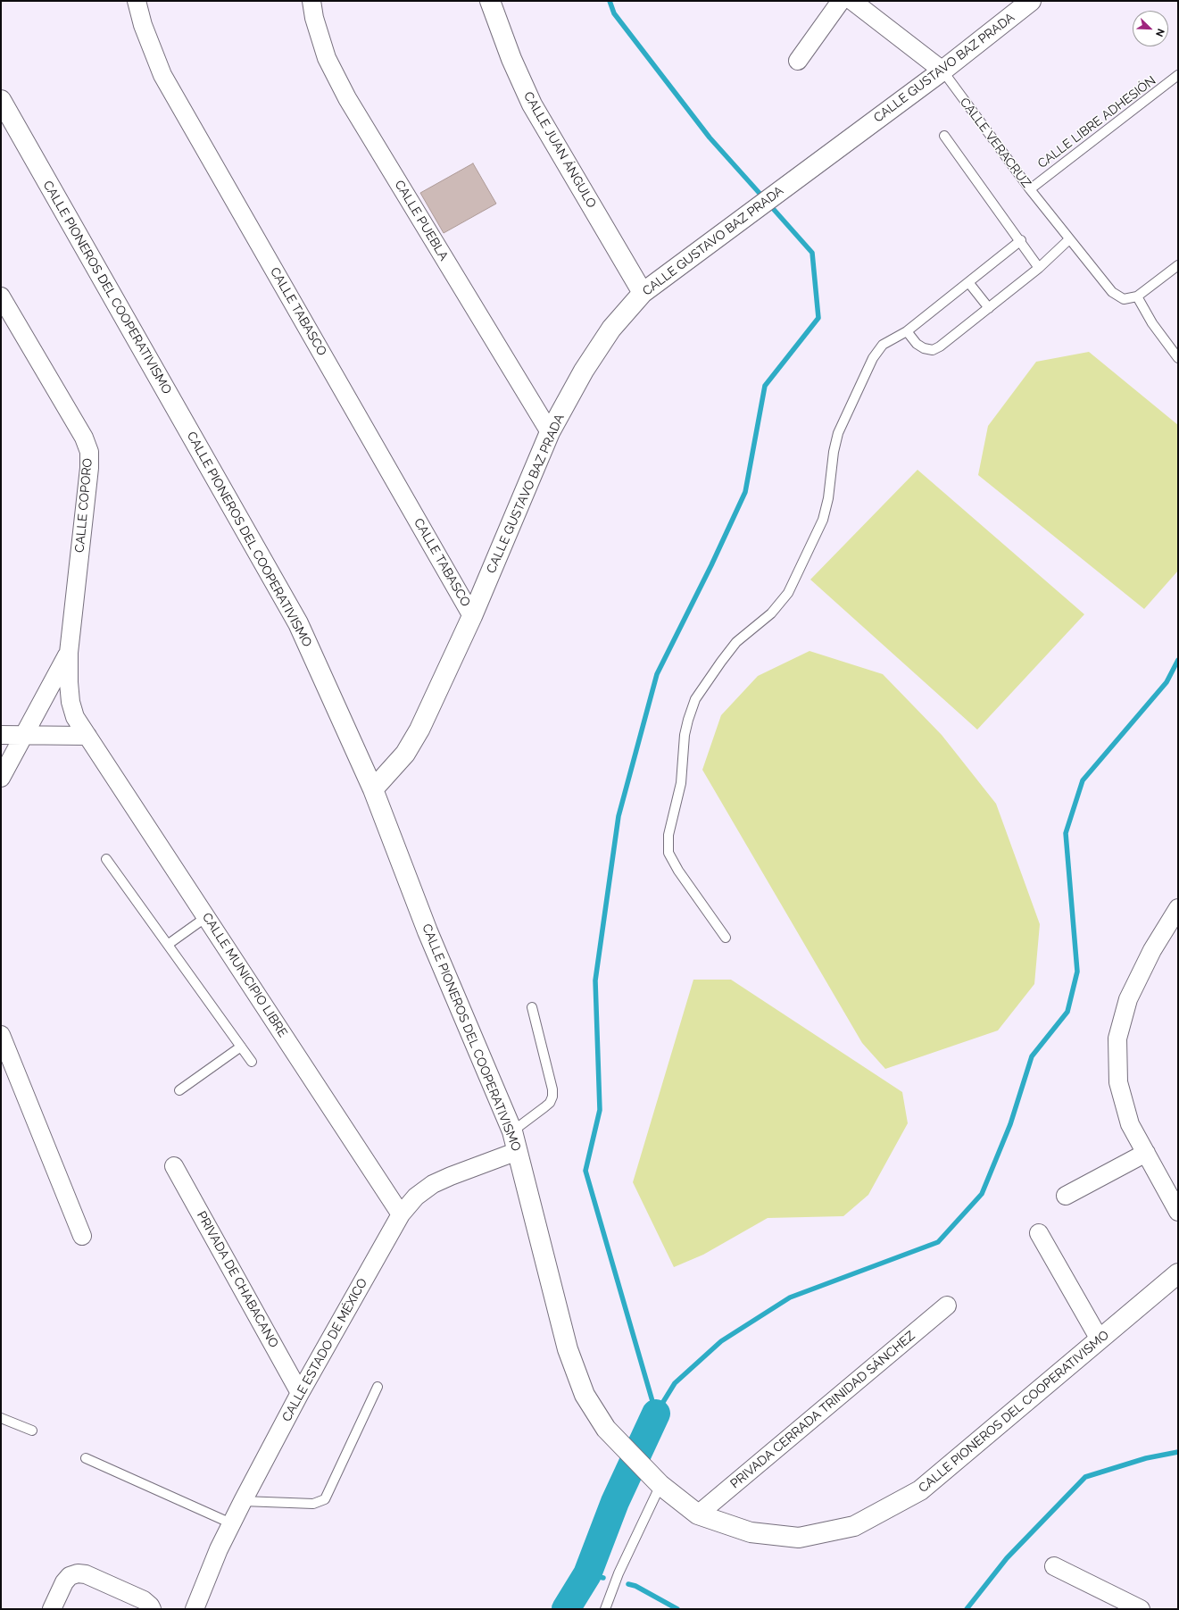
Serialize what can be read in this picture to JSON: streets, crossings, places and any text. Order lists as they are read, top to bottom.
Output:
{
  "streets": {
    "street": [
      "CALLE GUSTAVO BAZ PRADA",
      "CALLE VERACRUZ",
      "CALLE JUAN ÁNGULO",
      "CALLE PUEBLA",
      "CALLE PIONEROS DEL COOPERATIVISMO",
      "CALLE TABASCO",
      "CALLE COPORO",
      "CALLE MUNICIPIO LIBRE",
      "PRIVADA DE CHABACANO",
      "CALLE ESTADO DE MÉXICO",
      "PRIVADA CERRADA TRINIDAD SÁNCHEZ"
    ],
    "lane": ["CALLE LIBRE ADHESIÓN"]
  },
  "crossings": [
    ["CALLE GUSTAVO BAZ PRADA", "CALLE VERACRUZ"],
    ["CALLE GUSTAVO BAZ PRADA", "CALLE JUAN ÁNGULO"],
    ["CALLE GUSTAVO BAZ PRADA", "CALLE PUEBLA"],
    ["CALLE GUSTAVO BAZ PRADA", "CALLE PIONEROS DEL COOPERATIVISMO"],
    ["CALLE GUSTAVO BAZ PRADA", "CALLE TABASCO"],
    ["CALLE LIBRE ADHESIÓN", "CALLE VERACRUZ"],
    ["CALLE PIONEROS DEL COOPERATIVISMO", "CALLE ESTADO DE MÉXICO"],
    ["CALLE PIONEROS DEL COOPERATIVISMO", "PRIVADA CERRADA TRINIDAD SÁNCHEZ"],
    ["CALLE COPORO", "CALLE MUNICIPIO LIBRE"],
    ["CALLE MUNICIPIO LIBRE", "CALLE ESTADO DE MÉXICO"],
    ["PRIVADA DE CHABACANO", "CALLE ESTADO DE MÉXICO"]
  ],
  "north": "bottom right"
}
